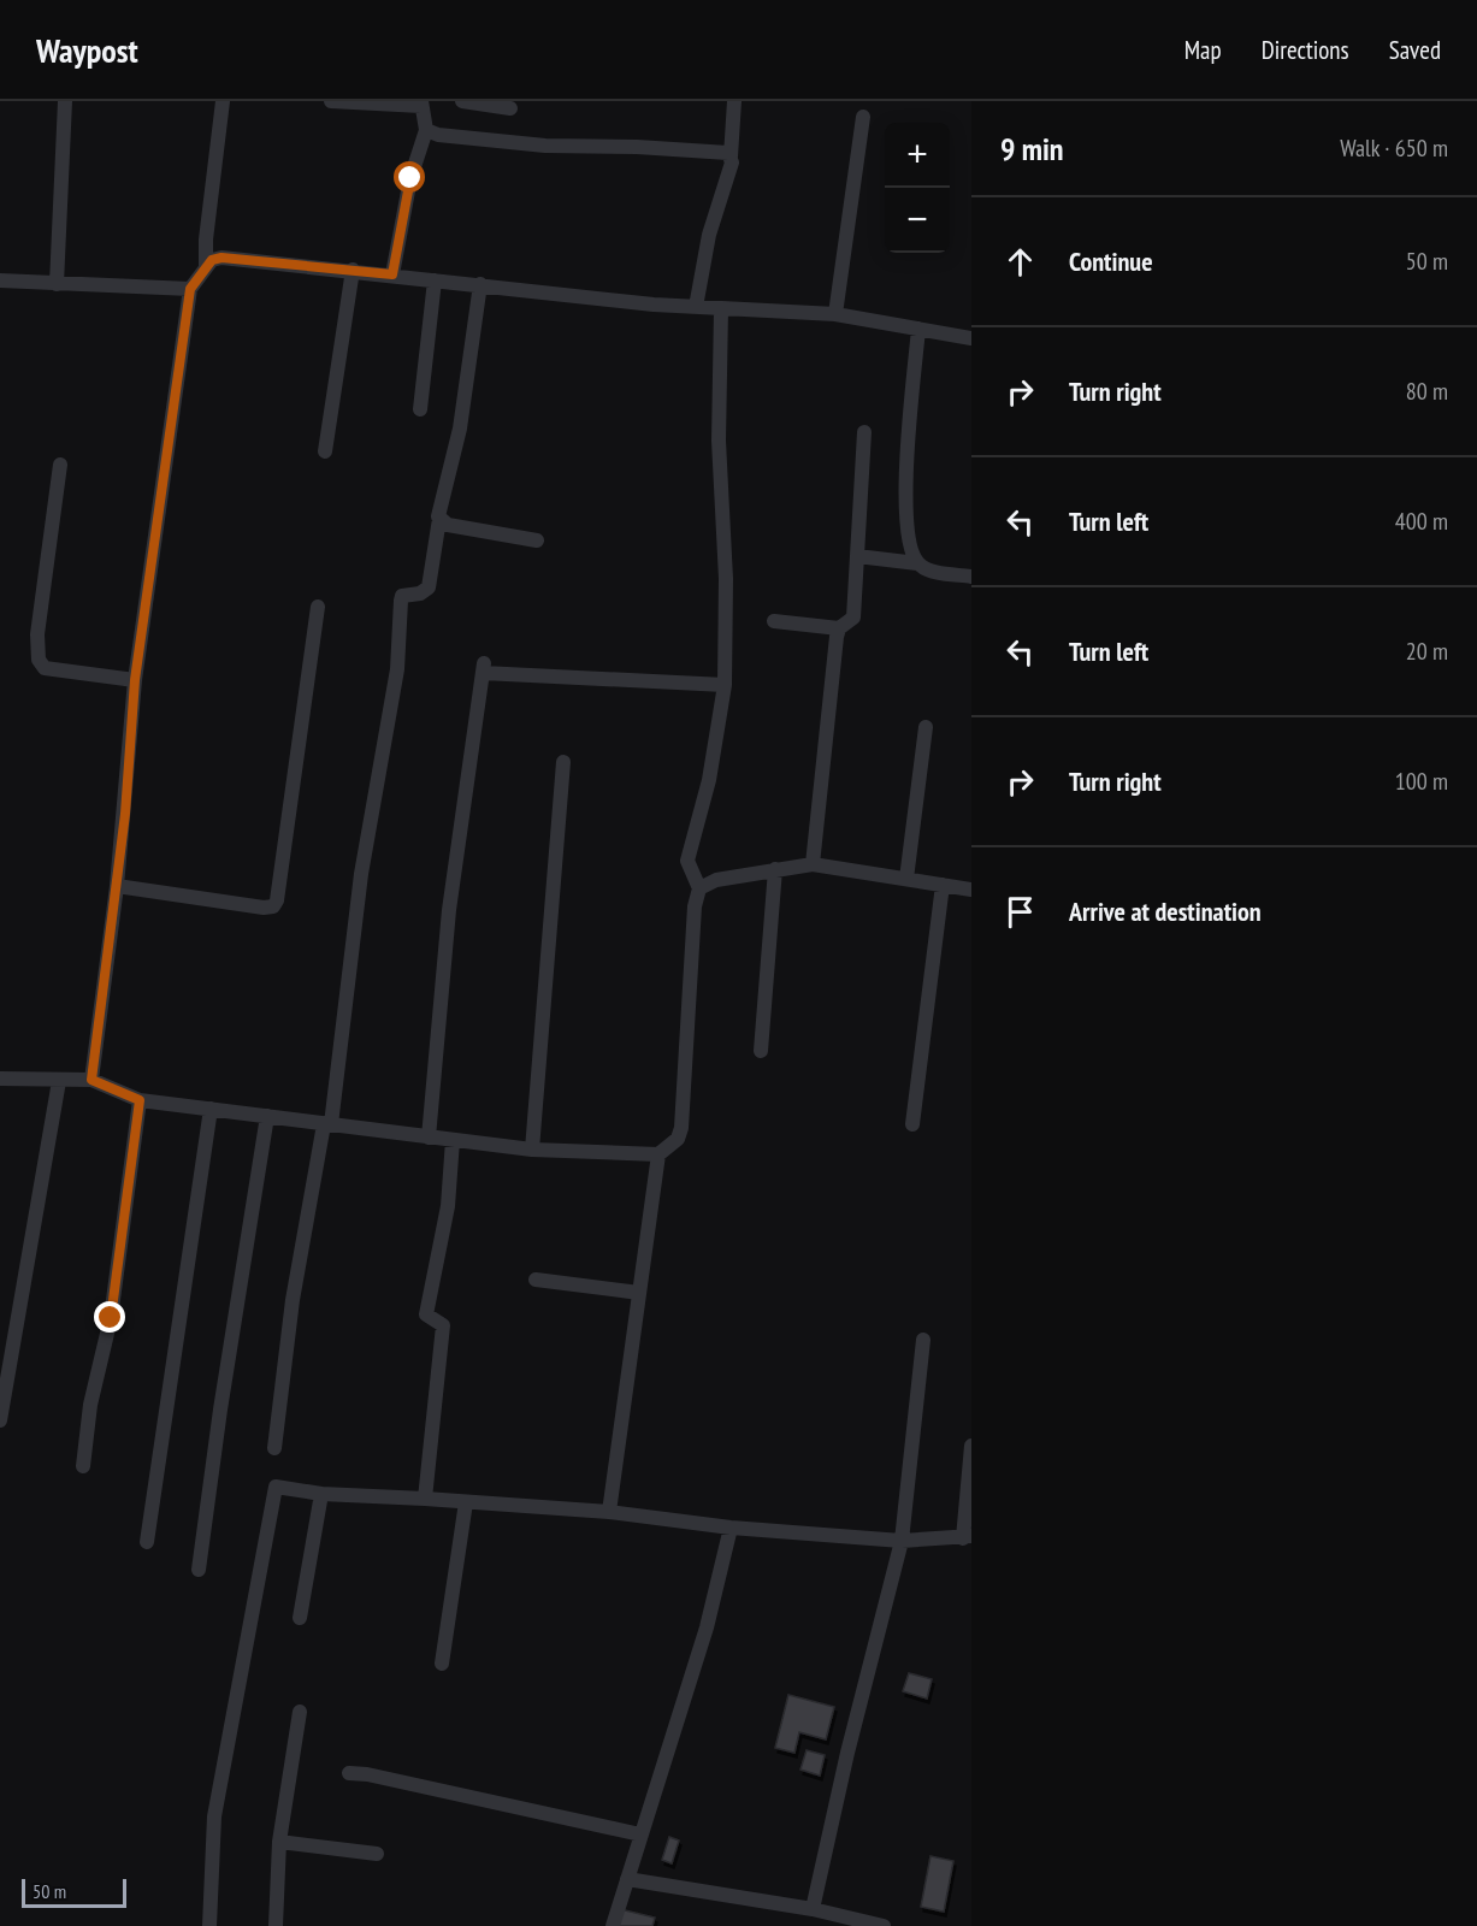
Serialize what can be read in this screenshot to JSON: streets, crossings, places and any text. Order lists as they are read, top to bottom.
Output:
{
  "scale_bar": "50 m",
  "page": {
    "header": "Waypost",
    "nav": ["Map", "Directions", "Saved"],
    "heading": ["9 min", "Walk · 650 m"],
    "map_buttons": ["+", "−"],
    "list": [
      ["Continue", "50 m"],
      ["Turn right", "80 m"],
      ["Turn left", "400 m"],
      ["Turn left", "20 m"],
      ["Turn right", "100 m"],
      "Arrive at destination"
    ],
    "scale": "50 m"
  }
}
